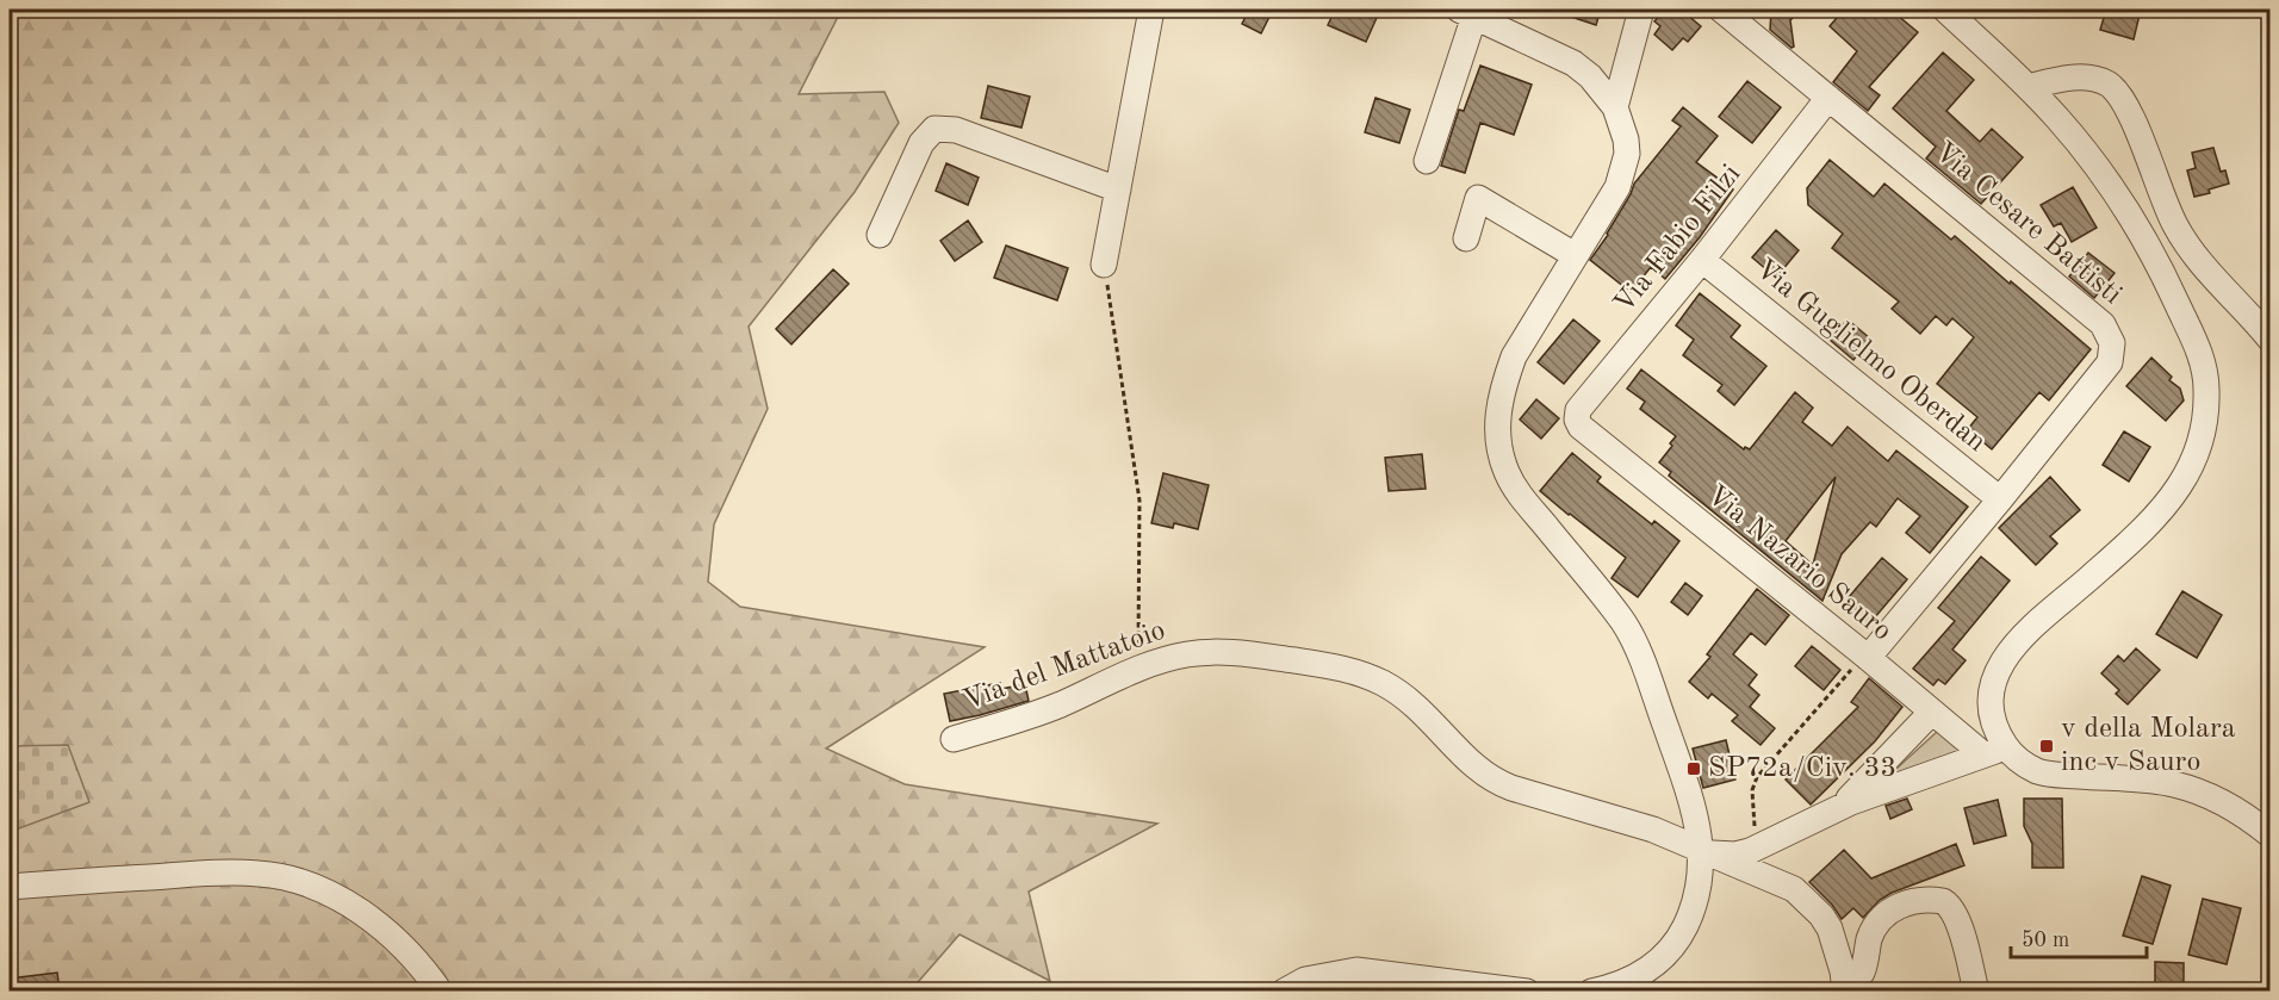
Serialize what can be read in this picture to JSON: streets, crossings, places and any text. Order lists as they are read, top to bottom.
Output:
{
  "streets": {
    "street": [
      "Via Cesare Battisti",
      "Via Fabio Filzi",
      "Via Guglielmo Oberdan",
      "Via Nazario Sauro",
      "Via del Mattatoio"
    ]
  },
  "crossings": [
    ["Via Cesare Battisti", "Via Fabio Filzi"],
    ["Via Cesare Battisti", "Via Guglielmo Oberdan"],
    ["Via Cesare Battisti", "Via Nazario Sauro"],
    ["Via Fabio Filzi", "Via Guglielmo Oberdan"],
    ["Via Fabio Filzi", "Via Nazario Sauro"]
  ],
  "places": {
    "transit": ["v della Molara inc v Sauro", "SP72a/Civ. 33"]
  },
  "scale_bar": "50 m"
}
